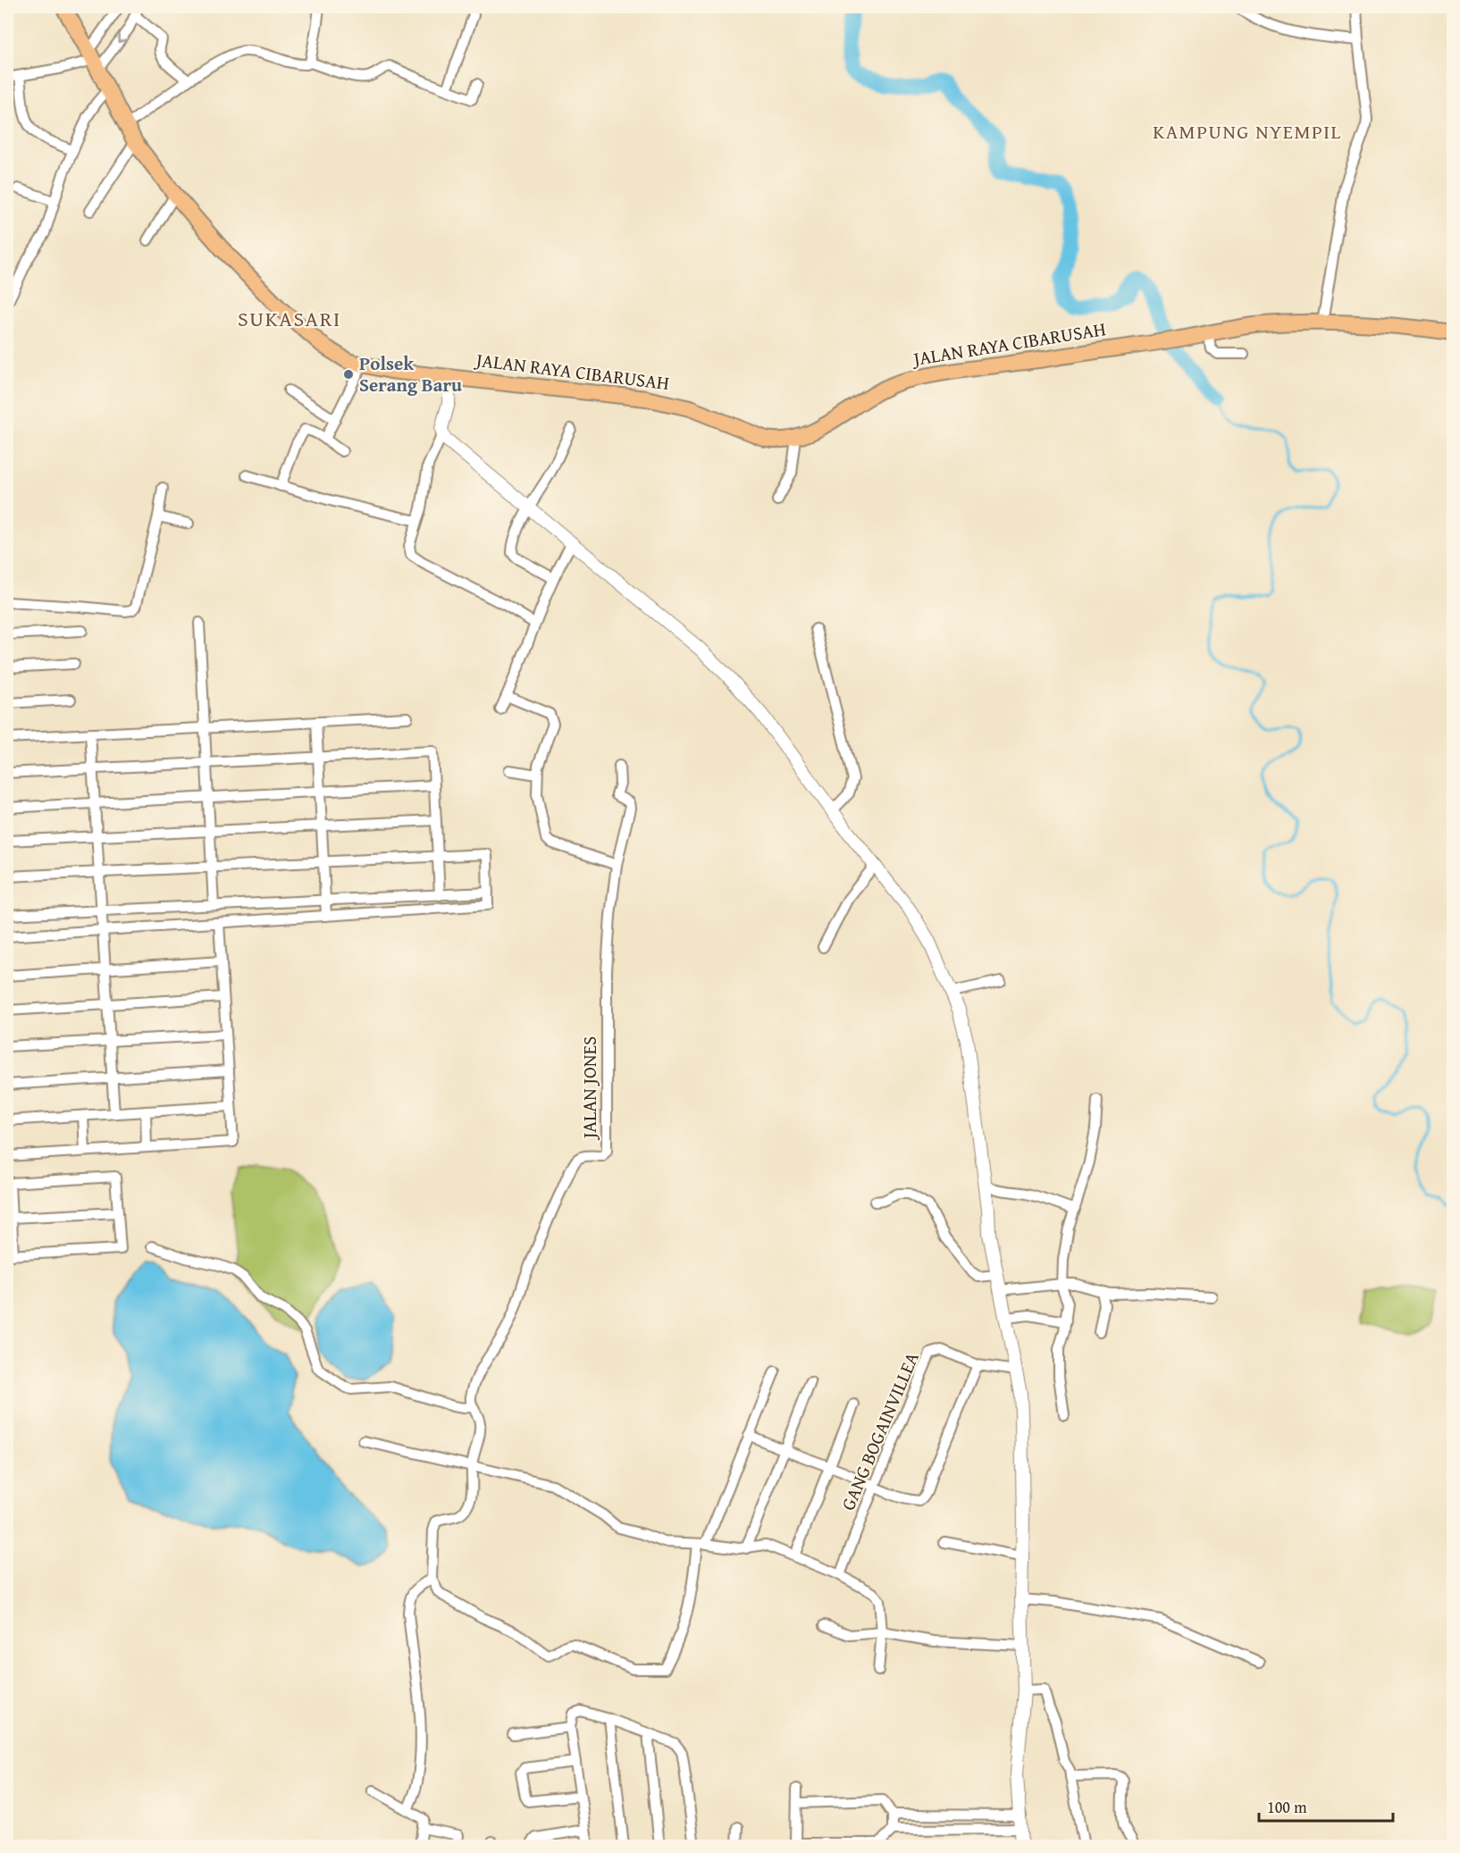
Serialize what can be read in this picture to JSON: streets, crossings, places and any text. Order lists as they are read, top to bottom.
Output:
{
  "streets": {
    "main road": ["JALAN RAYA CIBARUSAH"],
    "street": ["JALAN JONES", "GANG BOGAINVILLEA"]
  },
  "districts": ["KAMPUNG NYEMPIL", "SUKASARI"],
  "places": ["Polsek Serang Baru"],
  "scale_bar": "100 m"
}
